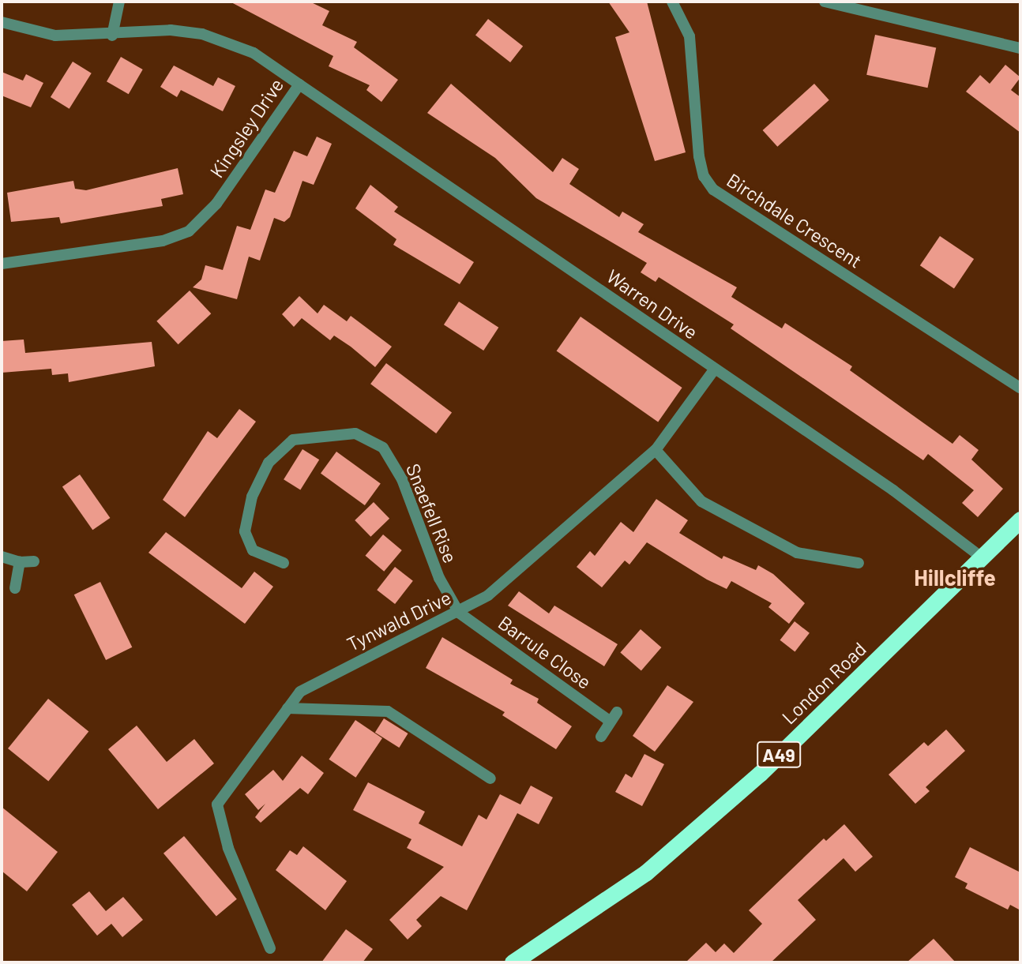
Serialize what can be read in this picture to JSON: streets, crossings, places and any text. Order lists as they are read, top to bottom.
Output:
{
  "streets": {
    "highway": ["London Road", "A49"],
    "street": [
      "Kingsley Drive",
      "Birchdale Crescent",
      "Warren Drive",
      "Snaefell Rise",
      "Tynwald Drive",
      "Barrule Close"
    ]
  },
  "crossings": [
    ["Kingsley Drive", "Warren Drive"],
    ["Warren Drive", "Tynwald Drive"],
    ["Warren Drive", "London Road"],
    ["Snaefell Rise", "Tynwald Drive"],
    ["Snaefell Rise", "Barrule Close"],
    ["Tynwald Drive", "Barrule Close"]
  ],
  "districts": ["Hillcliffe"]
}
